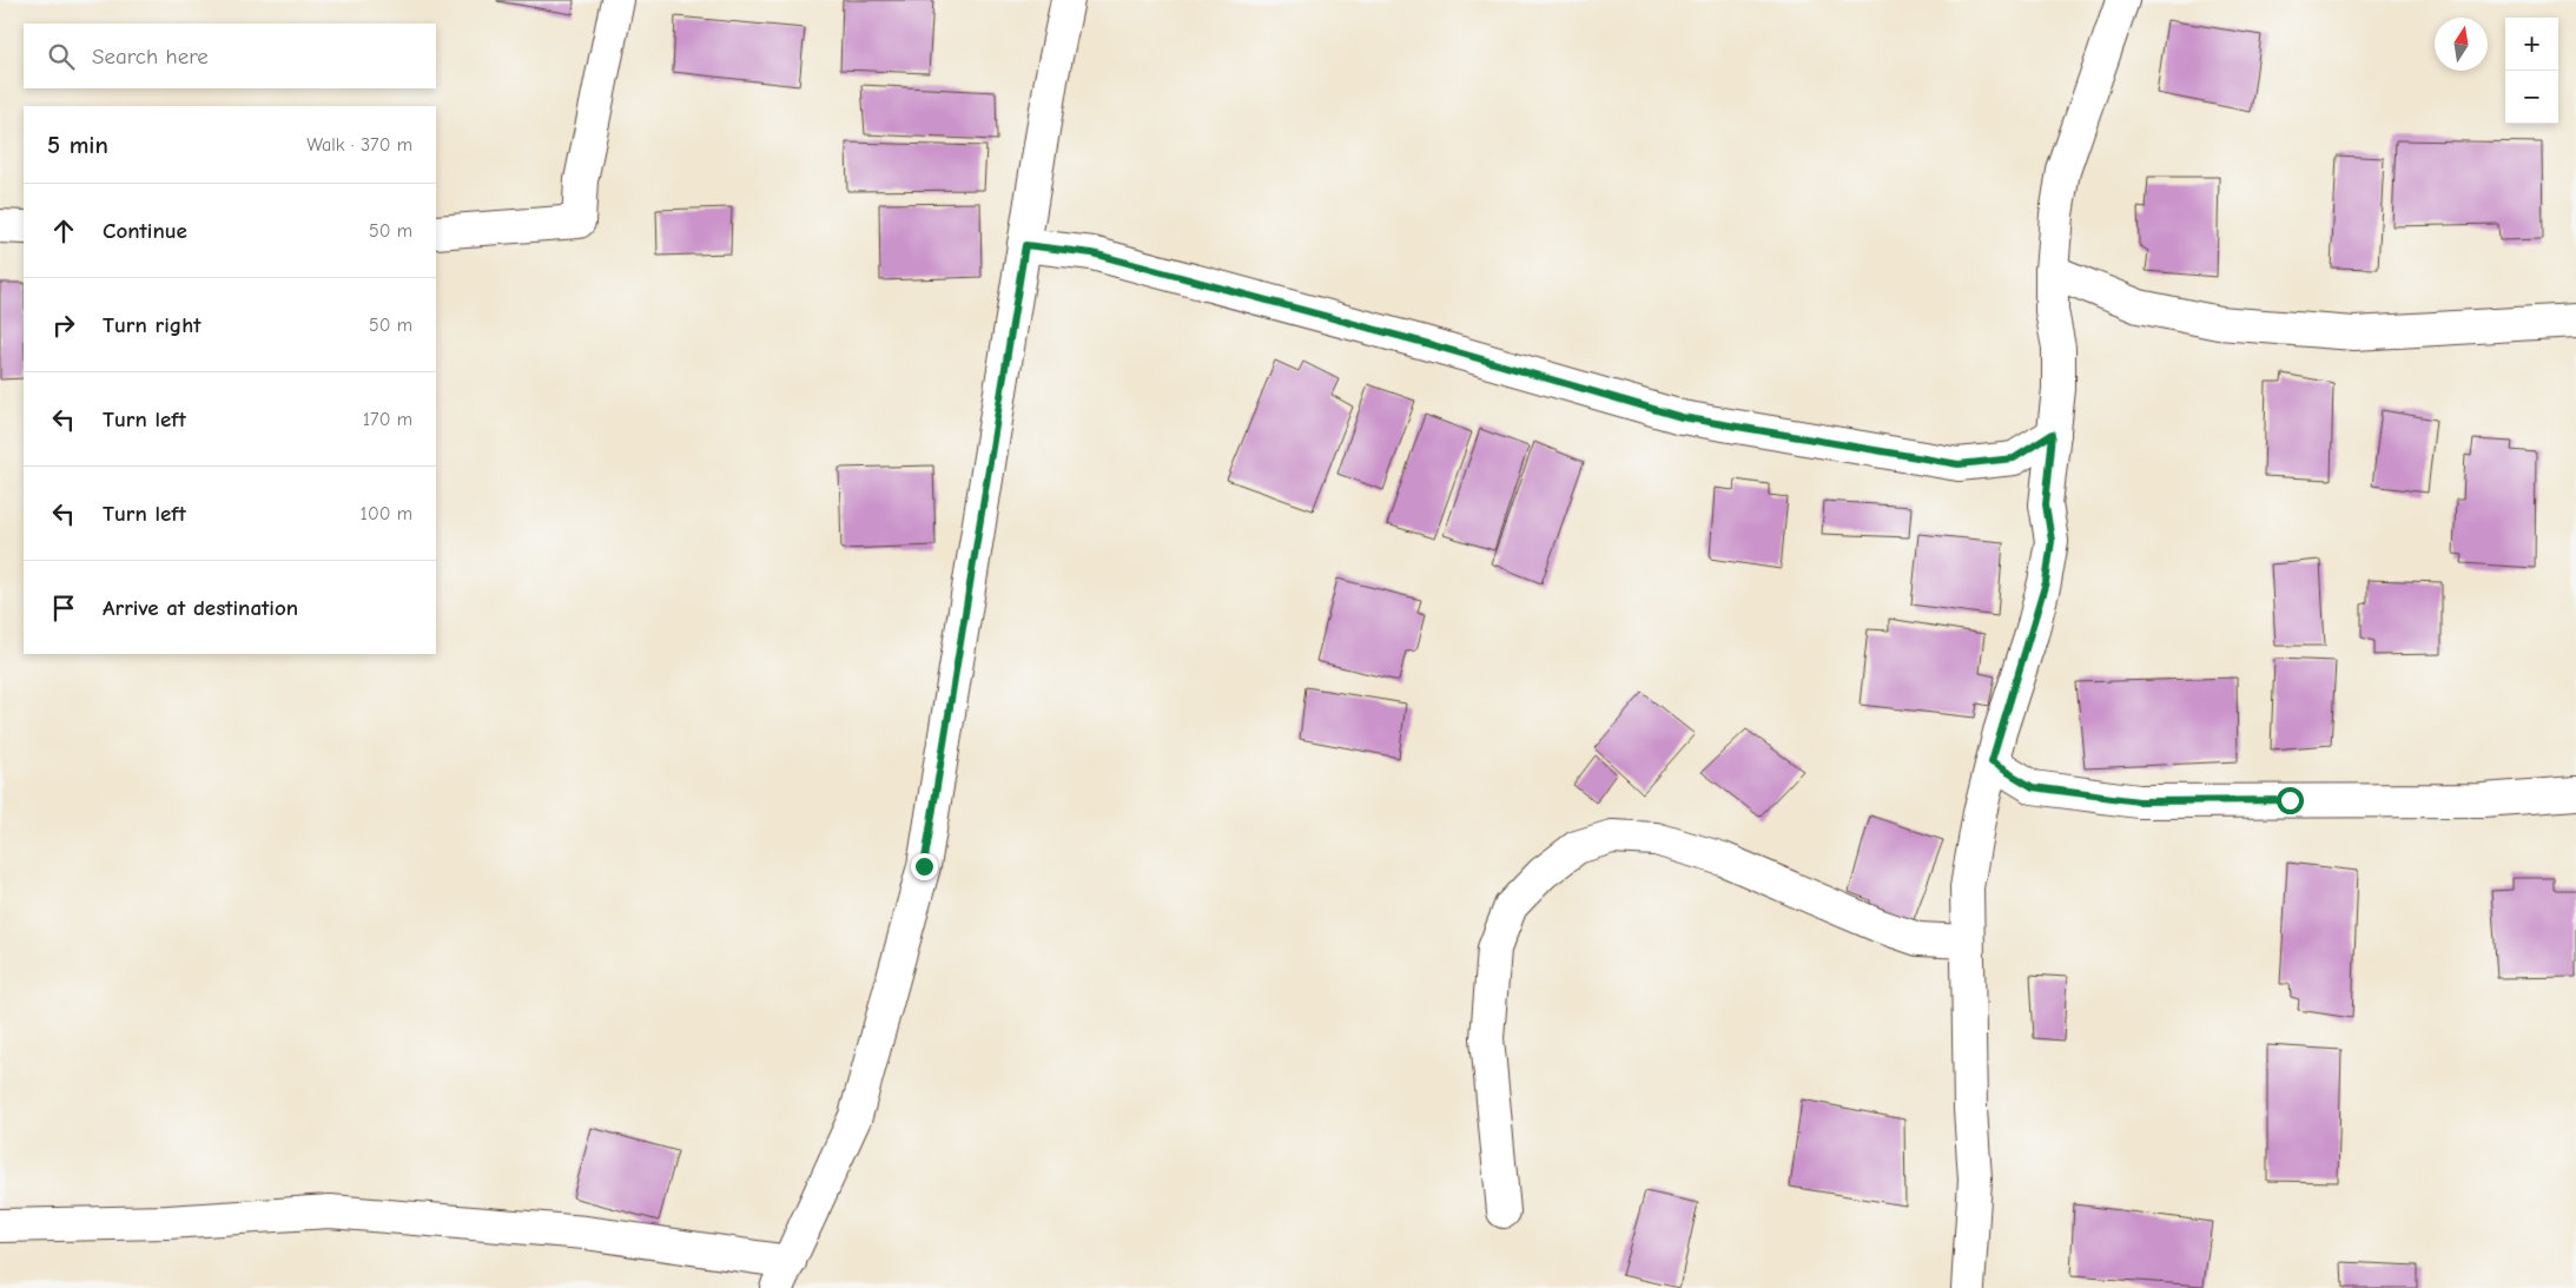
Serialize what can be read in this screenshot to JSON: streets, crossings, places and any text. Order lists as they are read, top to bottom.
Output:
{
  "north": "top",
  "page": {
    "map_buttons": ["+", "−"],
    "search": "Search here",
    "heading": ["5 min", "Walk · 370 m"],
    "list": [
      ["Continue", "50 m"],
      ["Turn right", "50 m"],
      ["Turn left", "170 m"],
      ["Turn left", "100 m"],
      "Arrive at destination"
    ]
  }
}
